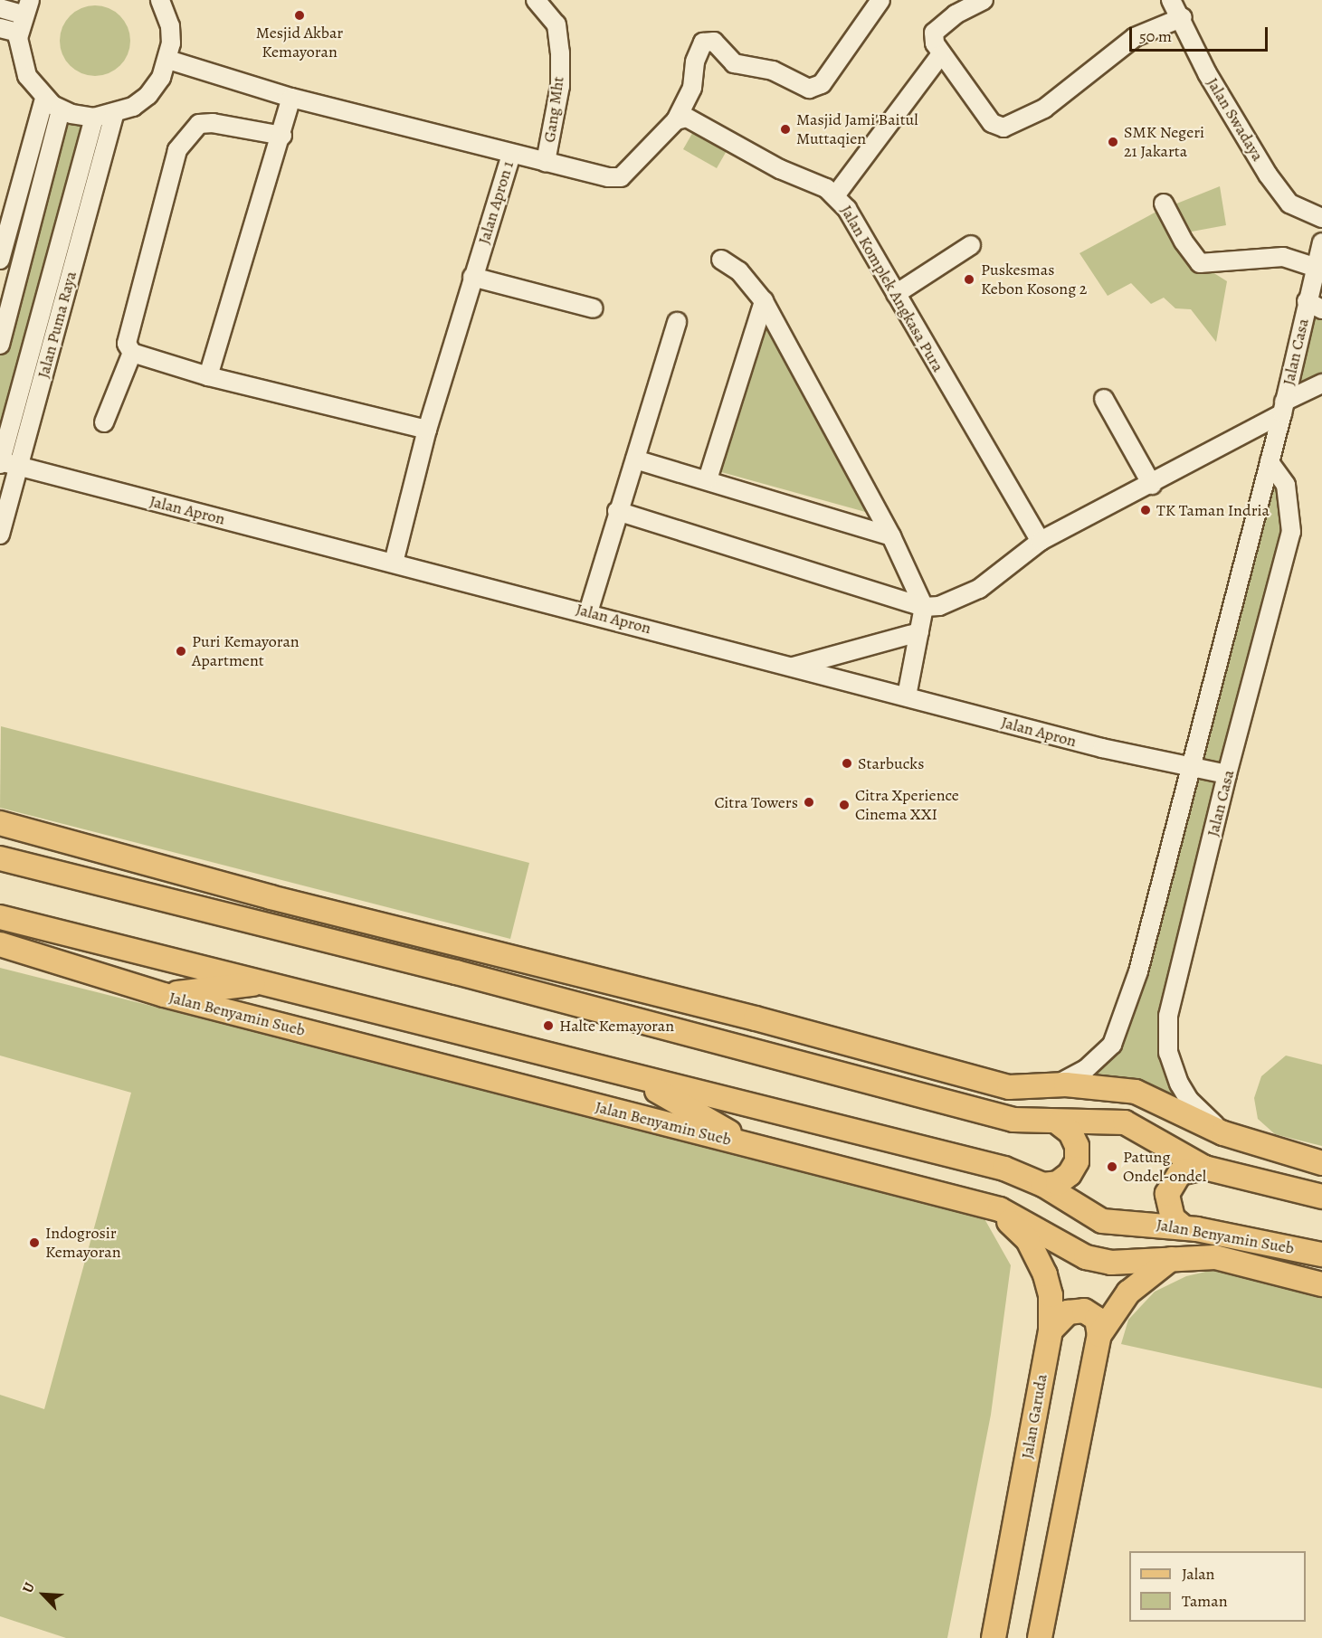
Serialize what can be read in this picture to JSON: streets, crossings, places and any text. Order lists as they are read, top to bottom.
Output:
{
  "streets": {
    "main road": ["Jalan Benyamin Sueb", "Jalan Garuda"],
    "street": [
      "Gang Mht",
      "Jalan Swadaya",
      "Jalan Apron 1",
      "Jalan Komplek Angkasa Pura",
      "Jalan Puma Raya",
      "Jalan Casa",
      "Jalan Apron"
    ]
  },
  "crossings": [
    ["Jalan Apron 1", "Jalan Apron"],
    ["Jalan Puma Raya", "Jalan Apron"],
    ["Jalan Casa", "Jalan Apron"],
    ["Jalan Benyamin Sueb", "Jalan Garuda"]
  ],
  "places": [
    "Mesjid Akbar Kemayoran",
    "Masjid Jami'Baitul Muttaqien",
    "SMK Negeri 21 Jakarta",
    "Puskesmas Kebon Kosong 2",
    "TK Taman Indria",
    "Puri Kemayoran Apartment",
    "Starbucks",
    "Citra Towers",
    "Citra Xperience Cinema XXI",
    "Halte Kemayoran",
    "Patung Ondel-ondel",
    "Indogrosir Kemayoran"
  ],
  "legend": ["Jalan", "Taman"],
  "scale_bar": "50 m",
  "north": "top left"
}
